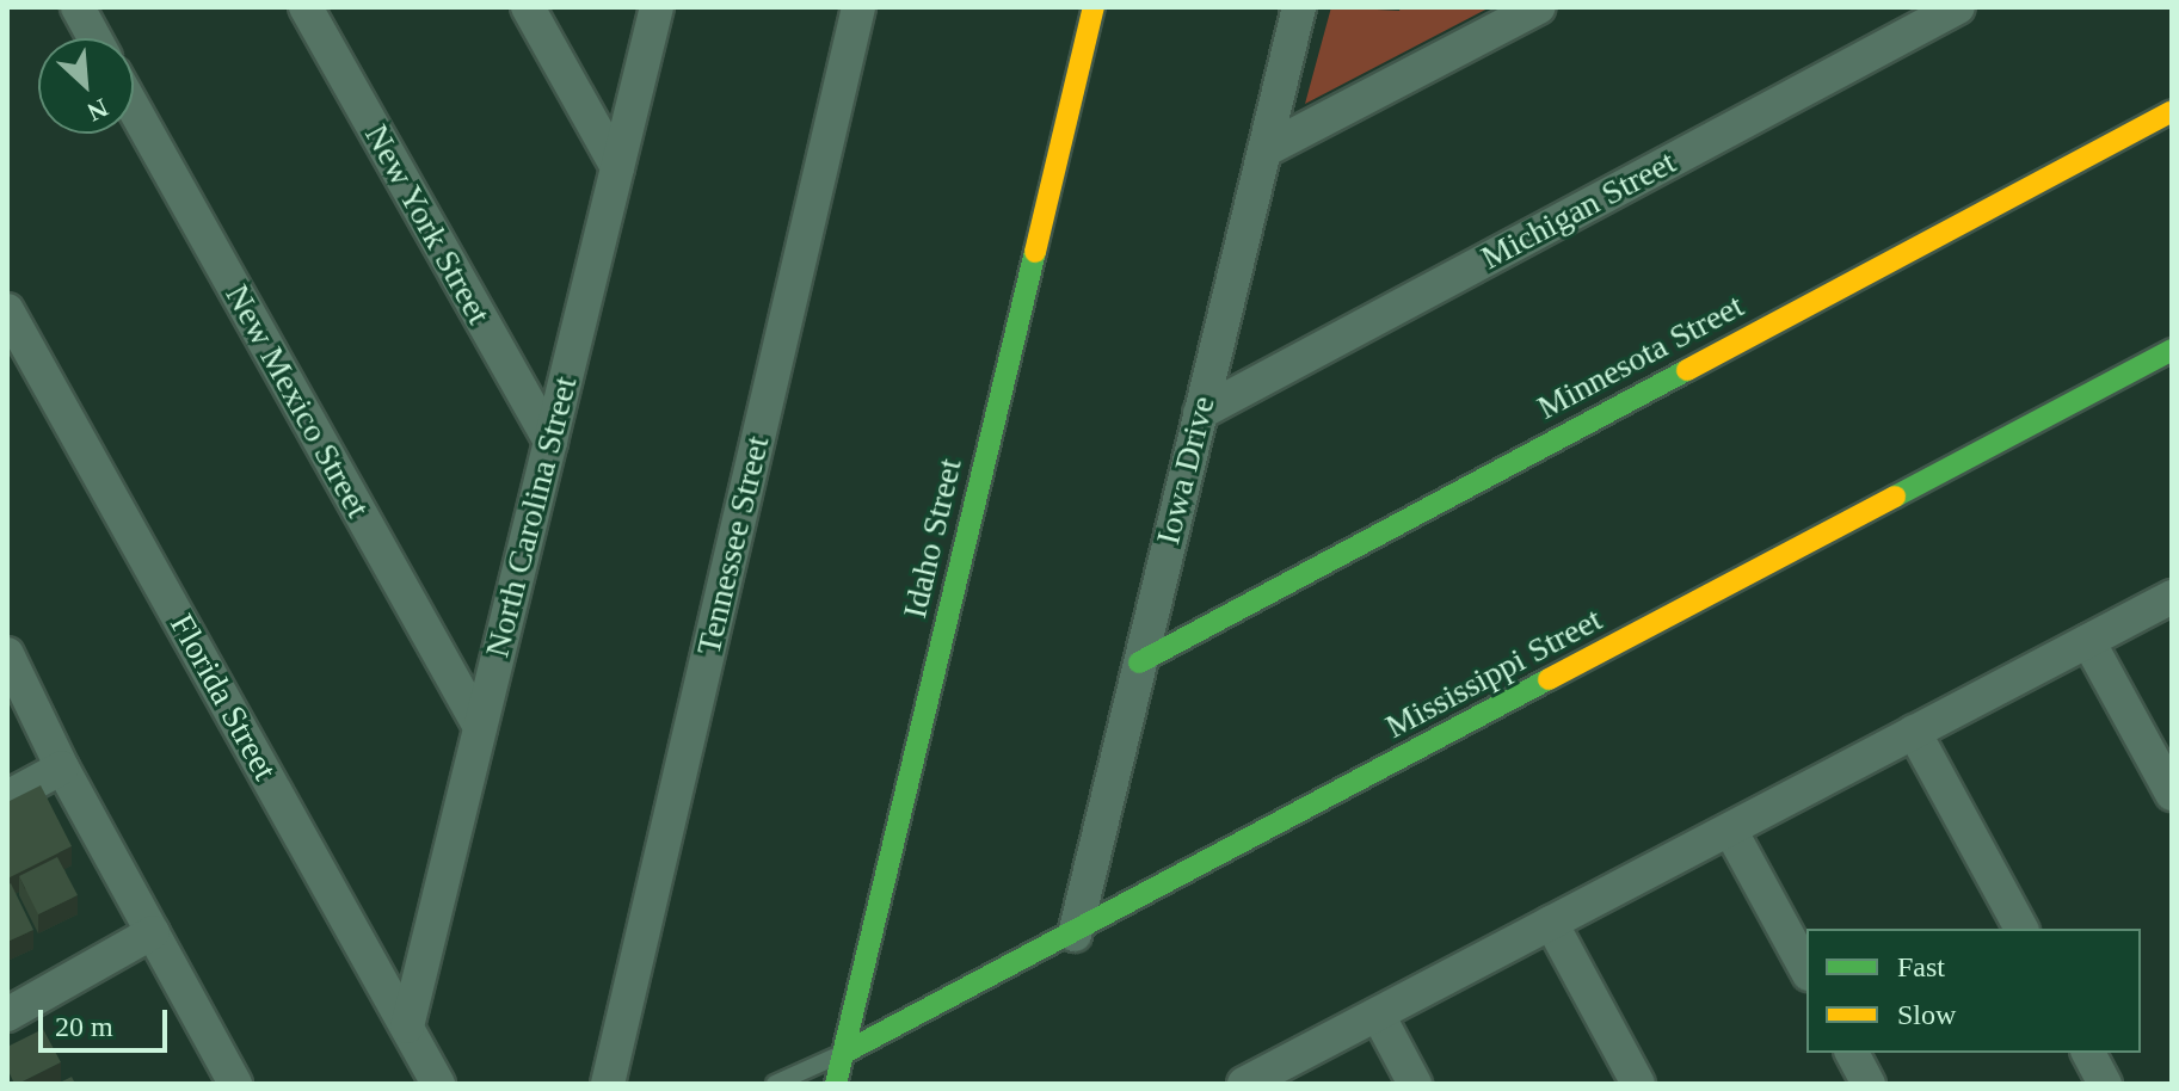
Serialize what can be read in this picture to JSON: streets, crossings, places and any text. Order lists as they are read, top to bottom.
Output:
{
  "streets": {
    "street": [
      "Michigan Street",
      "New York Street",
      "Minnesota Street",
      "New Mexico Street",
      "Iowa Drive",
      "North Carolina Street",
      "Idaho Street",
      "Tennessee Street",
      "Mississippi Street",
      "Florida Street"
    ]
  },
  "crossings": [
    ["Michigan Street", "Iowa Drive"],
    ["New York Street", "North Carolina Street"],
    ["Minnesota Street", "Iowa Drive"],
    ["New Mexico Street", "North Carolina Street"],
    ["Iowa Drive", "Mississippi Street"],
    ["North Carolina Street", "Florida Street"],
    ["Idaho Street", "Mississippi Street"]
  ],
  "legend": ["Fast", "Slow"],
  "scale_bar": "20 m",
  "north": "bottom right"
}
